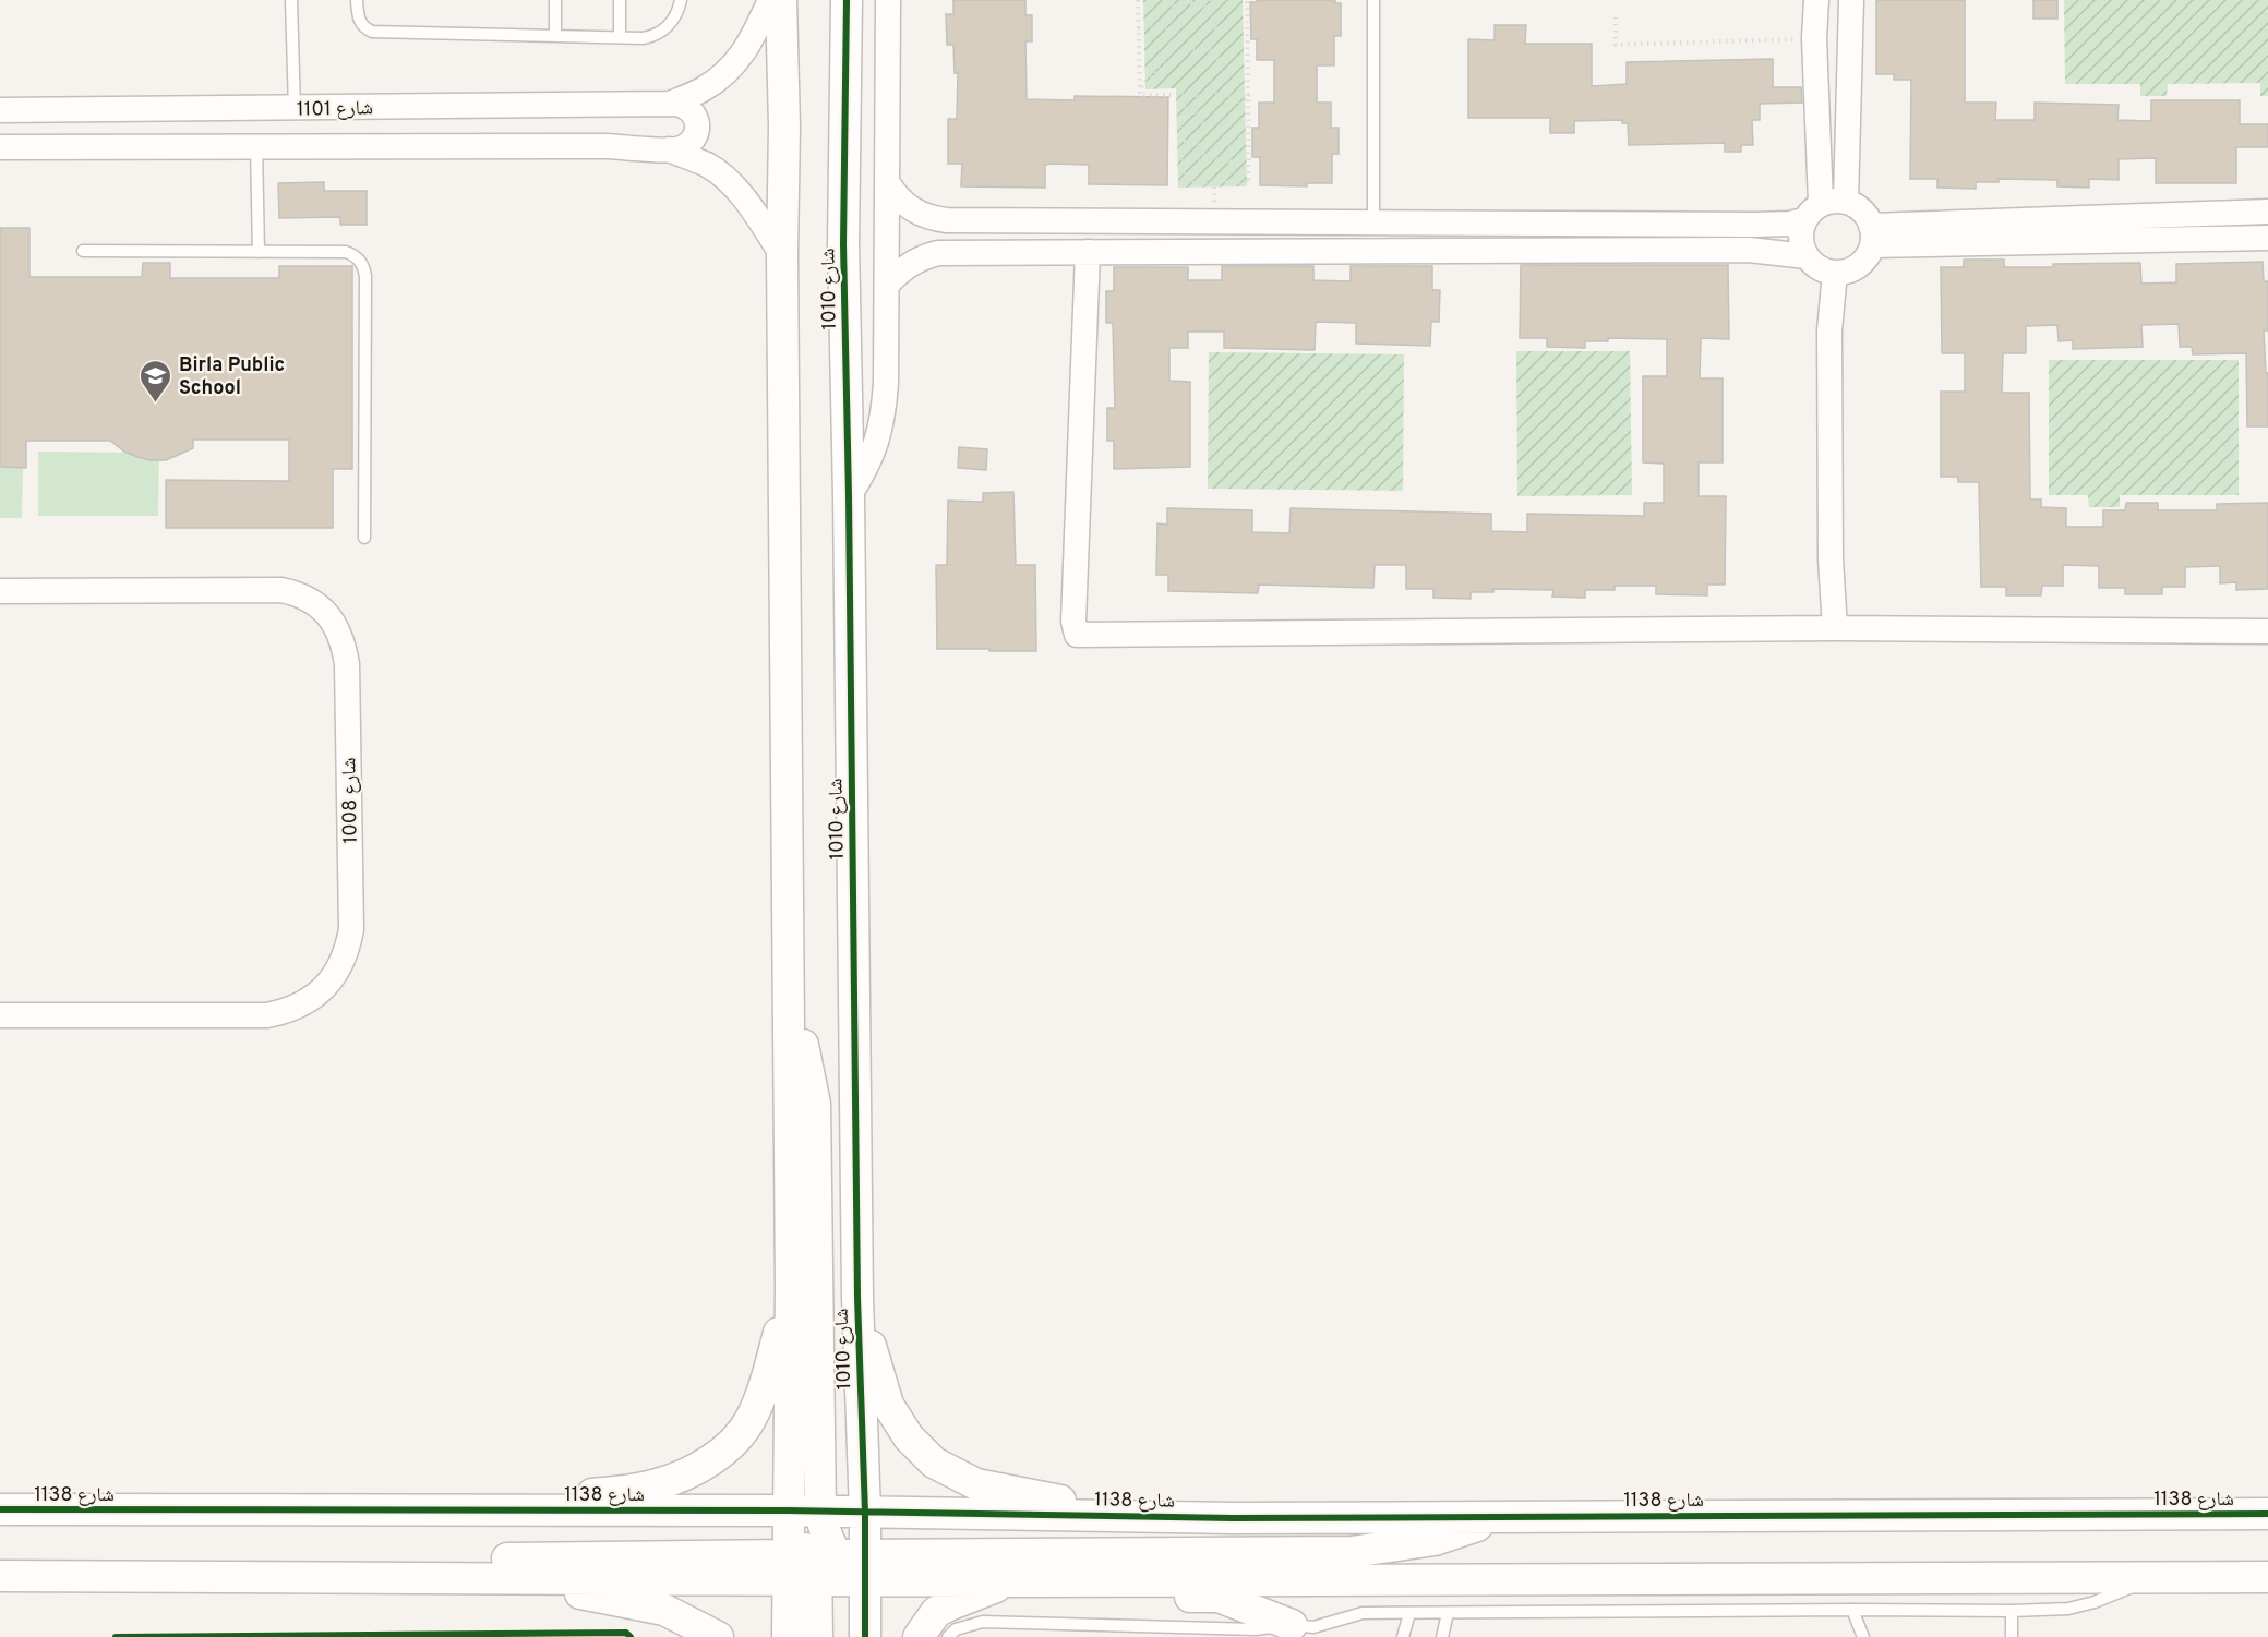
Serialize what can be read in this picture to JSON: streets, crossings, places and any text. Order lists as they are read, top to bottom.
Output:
{
  "streets": {
    "street": [
      "شارع 1101",
      "شارع 1010",
      "شارع 1008",
      "شارع 1138"
    ]
  },
  "crossings": [
    ["شارع 1010", "شارع 1138"]
  ],
  "places": {
    "school or university": ["Birla Public School"]
  }
}
